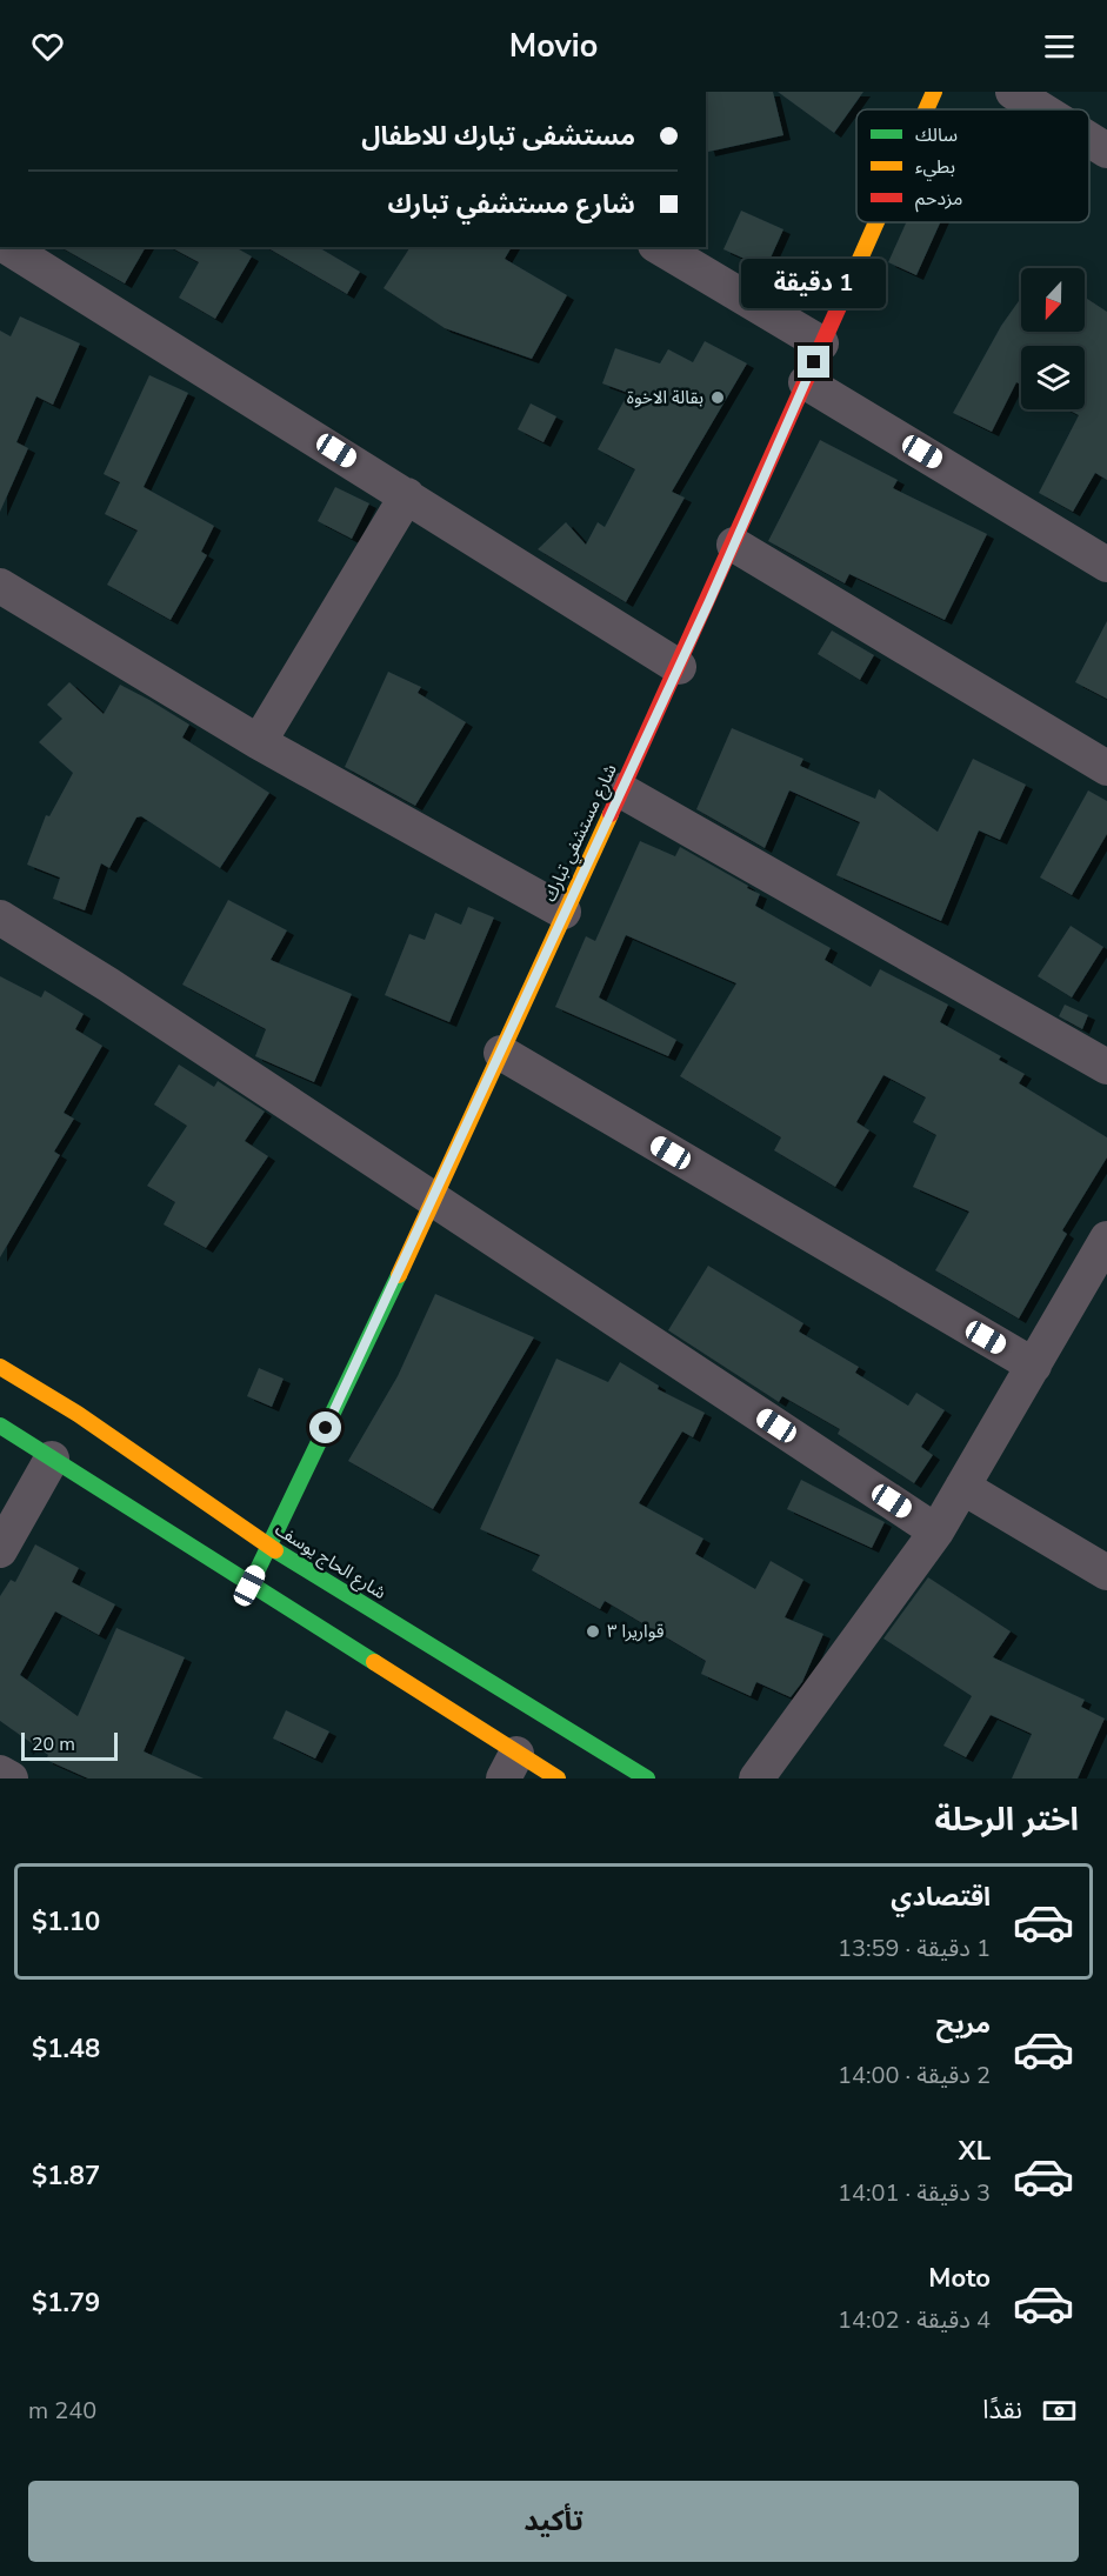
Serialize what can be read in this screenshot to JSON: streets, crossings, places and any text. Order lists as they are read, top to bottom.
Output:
{
  "streets": {
    "street": ["شارع مستشفي تبارك", "شارع الحاج يوسف"]
  },
  "crossings": [
    ["شارع مستشفي تبارك", "شارع الحاج يوسف"]
  ],
  "places": ["بقالة الاخوة", "قواريرا ٣"],
  "legend": ["سالك", "بطيء", "مزدحم"],
  "scale_bar": "20 m",
  "north": "bottom",
  "page": {
    "header": "Movio",
    "banner": ["مستشفى تبارك للاطفال", "شارع مستشفي تبارك"],
    "bubble": "1 دقيقة",
    "scale": "20 m",
    "heading": "اختر الرحلة",
    "list": [
      {
        "name": "اقتصادي",
        "note": "1 دقيقة · 13:59",
        "value": "$1.10"
      },
      {
        "name": "مريح",
        "note": "2 دقيقة · 14:00",
        "value": "$1.48"
      },
      {
        "name": "XL",
        "note": "3 دقيقة · 14:01",
        "value": "$1.87"
      },
      {
        "name": "Moto",
        "note": "4 دقيقة · 14:02",
        "value": "$1.79"
      }
    ],
    "pay": ["نقدًا", "240 m"],
    "buttons": "تأكيد"
  }
}
